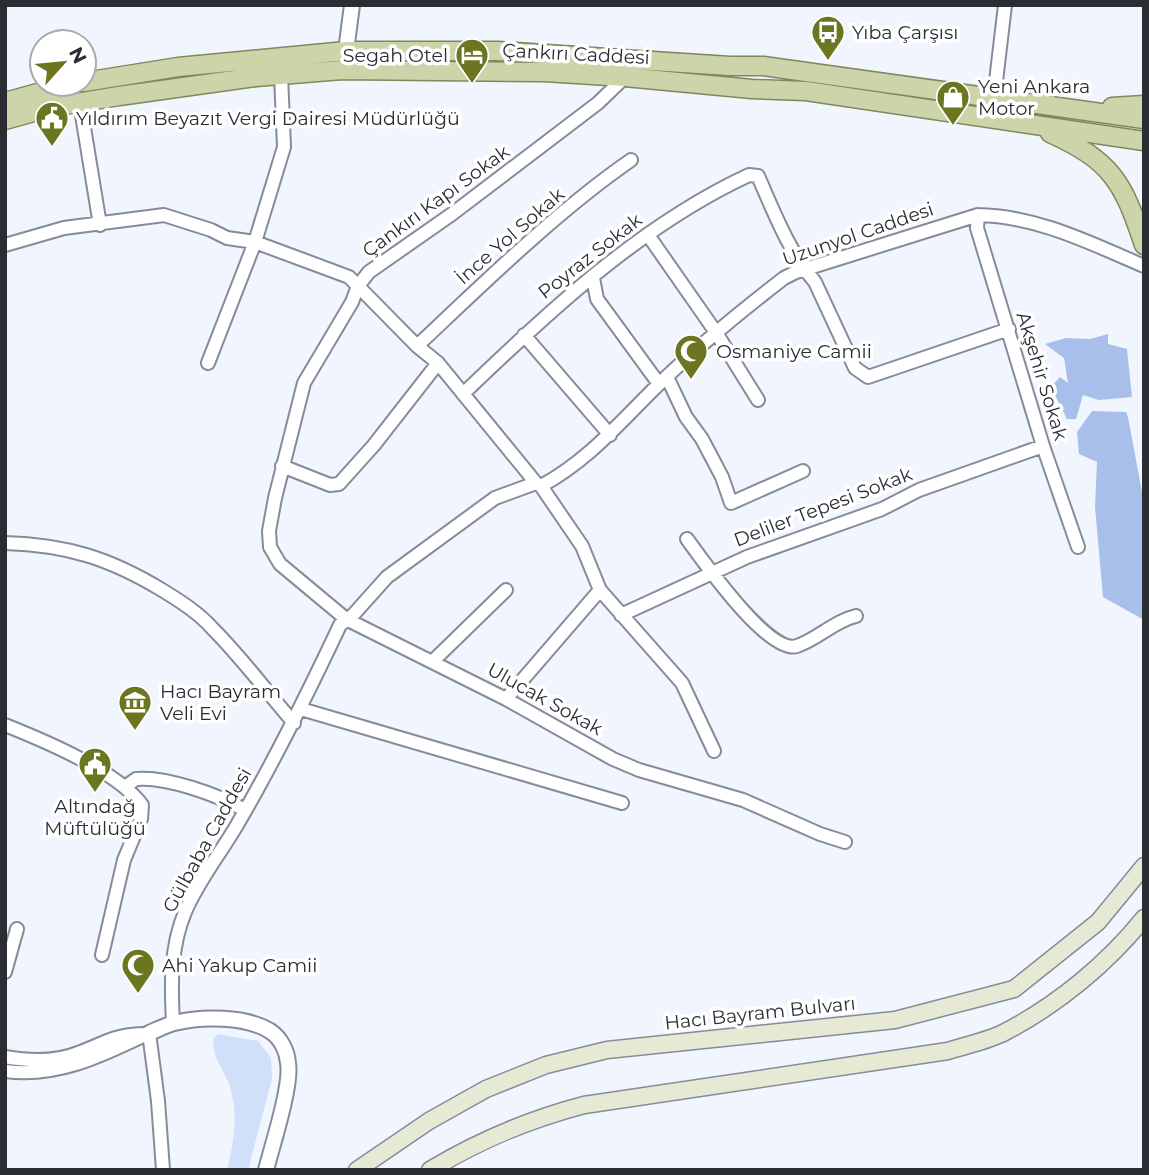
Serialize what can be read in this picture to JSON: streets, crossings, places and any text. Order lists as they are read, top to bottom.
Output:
{
  "streets": {
    "main road": ["Çankırı Caddesi", "Hacı Bayram Bulvarı"],
    "street": [
      "Çankırı Kapı Sokak",
      "Uzunyol Caddesi",
      "İnce Yol Sokak",
      "Poyraz Sokak",
      "Akşehir Sokak",
      "Deliler Tepesi Sokak",
      "Ulucak Sokak",
      "Gülbaba Caddesi"
    ]
  },
  "crossings": [
    ["Çankırı Caddesi", "Çankırı Kapı Sokak"],
    ["Uzunyol Caddesi", "Poyraz Sokak"],
    ["Uzunyol Caddesi", "Akşehir Sokak"],
    ["Uzunyol Caddesi", "Ulucak Sokak"],
    ["Uzunyol Caddesi", "Gülbaba Caddesi"],
    ["Akşehir Sokak", "Deliler Tepesi Sokak"],
    ["Ulucak Sokak", "Gülbaba Caddesi"]
  ],
  "places": {
    "bus stop": ["Yıba Çarşısı"],
    "hotel": ["Segah Otel"],
    "shop": ["Yeni Ankara Motor"],
    "public building": ["Yıldırım Beyazıt Vergi Dairesi Müdürlüğü", "Altındağ Müftülüğü"],
    "mosque": ["Osmaniye Camii", "Ahi Yakup Camii"],
    "museum": ["Hacı Bayram Veli Evi"]
  },
  "north": "top right"
}
